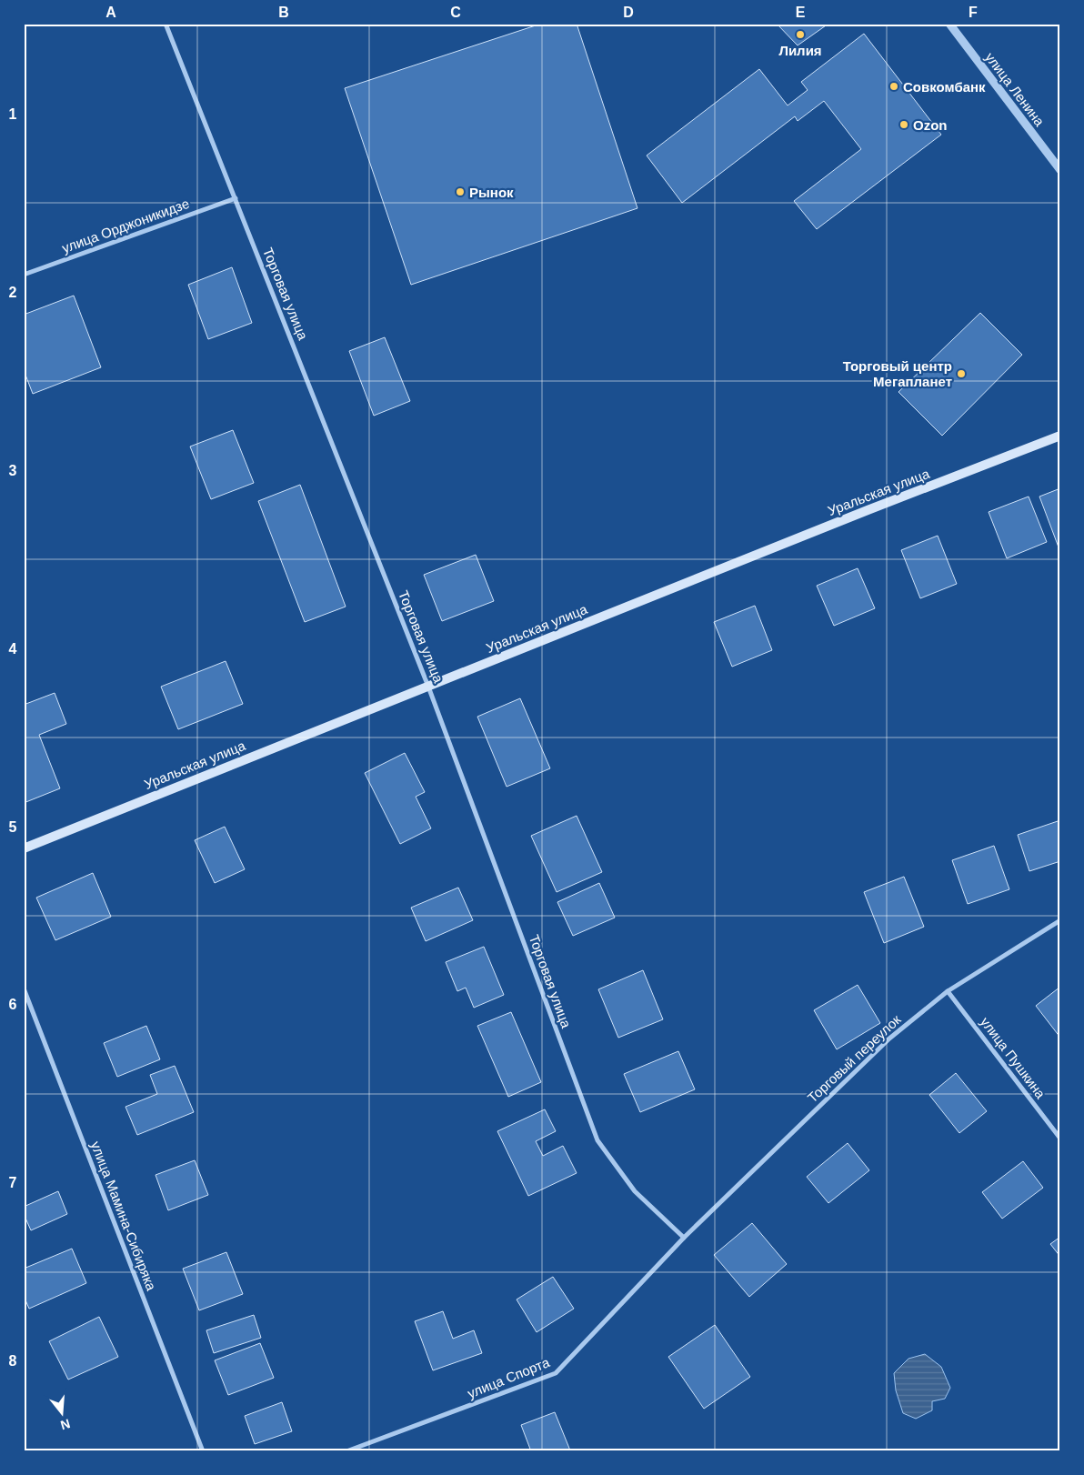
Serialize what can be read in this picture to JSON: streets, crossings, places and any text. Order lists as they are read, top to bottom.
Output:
{
  "streets": {
    "main road": ["Уральская улица"],
    "street": [
      "улица Ленина",
      "улица Орджоникидзе",
      "Торговая улица",
      "улица Пушкина",
      "Торговый переулок",
      "улица Мамина-Сибиряка",
      "улица Спорта"
    ]
  },
  "crossings": [
    ["улица Орджоникидзе", "Торговая улица"],
    ["Торговая улица", "Уральская улица"],
    ["Торговая улица", "Торговый переулок"],
    ["Торговая улица", "улица Спорта"],
    ["улица Пушкина", "Торговый переулок"],
    ["Торговый переулок", "улица Спорта"]
  ],
  "places": [
    "Лилия",
    "Совкомбанк",
    "Ozon",
    "Рынок",
    "Торговый центр Мегапланет"
  ],
  "north": "bottom",
  "grid": {
    "columns": [
      "A",
      "B",
      "C",
      "D",
      "E",
      "F"
    ],
    "rows": [
      "1",
      "2",
      "3",
      "4",
      "5",
      "6",
      "7",
      "8"
    ]
  }
}
